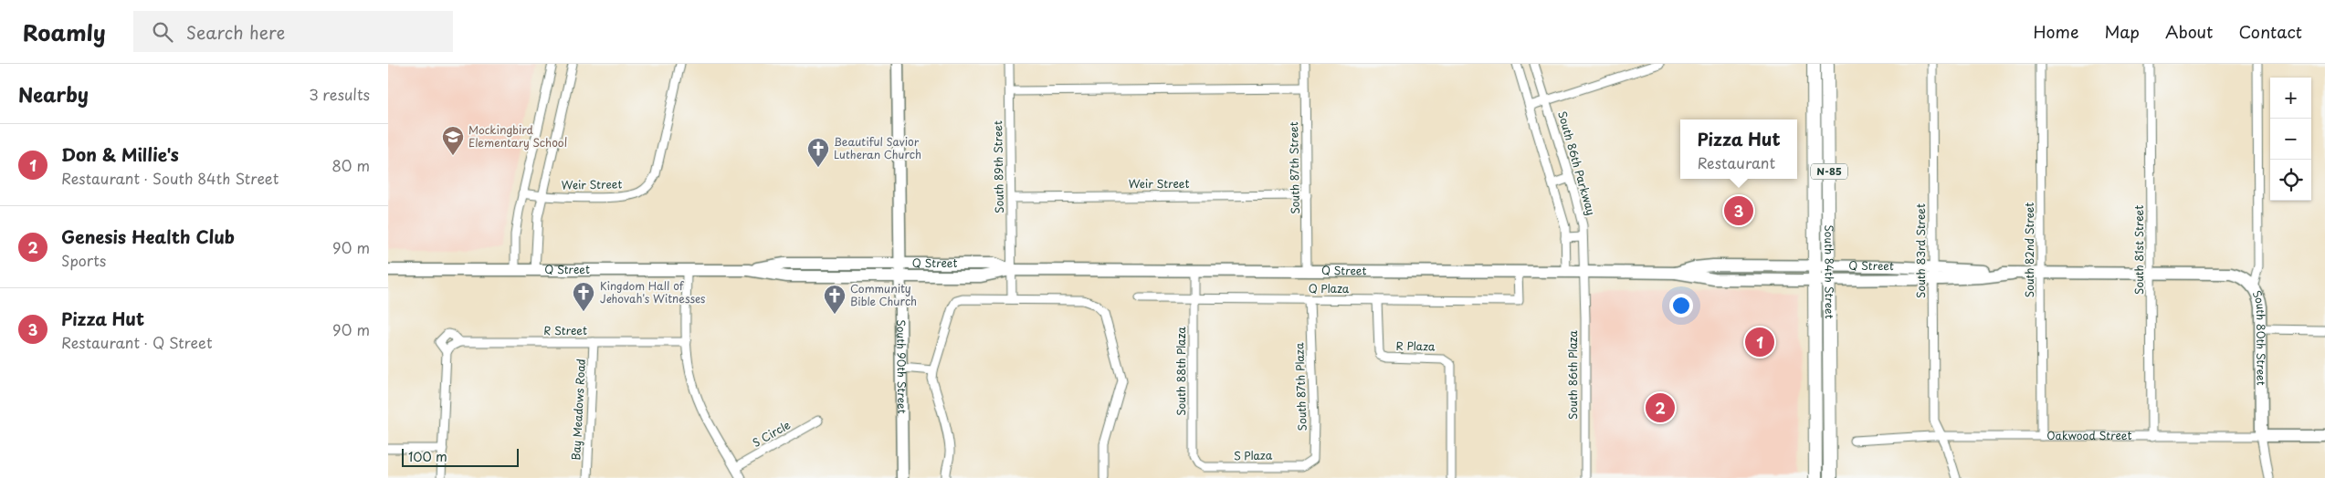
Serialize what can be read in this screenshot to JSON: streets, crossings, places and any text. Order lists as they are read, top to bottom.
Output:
{
  "streets": {
    "main road": [
      "N-85",
      "Q Street",
      "South 84th Street",
      "South 80th Street",
      "South 90th Street",
      "Oakwood Street"
    ],
    "street": [
      "South 86th Parkway",
      "South 89th Street",
      "South 87th Street",
      "Weir Street",
      "South 82nd Street",
      "South 81st Street",
      "South 83rd Street",
      "Q Plaza",
      "R Street",
      "R Plaza",
      "South 88th Plaza",
      "South 86th Plaza",
      "South 87th Plaza",
      "Bay Meadows Road",
      "S Circle",
      "S Plaza"
    ]
  },
  "crossings": [
    ["South 86th Parkway", "Q Street"],
    ["South 86th Parkway", "South 86th Plaza"],
    ["South 89th Street", "Weir Street"],
    ["South 89th Street", "Q Street"],
    ["South 87th Street", "Weir Street"],
    ["South 87th Street", "Q Street"],
    ["South 82nd Street", "Q Street"],
    ["South 82nd Street", "Oakwood Street"],
    ["South 81st Street", "Q Street"],
    ["South 81st Street", "Oakwood Street"],
    ["South 83rd Street", "Q Street"],
    ["South 83rd Street", "Oakwood Street"],
    ["Q Street", "South 84th Street"],
    ["Q Street", "Q Plaza"],
    ["Q Street", "South 80th Street"],
    ["Q Street", "South 90th Street"],
    ["Q Street", "South 88th Plaza"],
    ["Q Street", "South 86th Plaza"],
    ["Q Plaza", "R Plaza"],
    ["Q Plaza", "South 88th Plaza"],
    ["Q Plaza", "South 87th Plaza"],
    ["R Street", "Bay Meadows Road"],
    ["South 80th Street", "Oakwood Street"],
    ["South 88th Plaza", "S Plaza"],
    ["South 87th Plaza", "S Plaza"]
  ],
  "places": {
    "school or university": ["Mockingbird Elementary School"],
    "church": ["Beautiful Savior Lutheran Church", "Kingdom Hall of Jehovah's Witnesses", "Community Bible Church"]
  },
  "scale_bar": "100 m",
  "page": {
    "header": "Roamly",
    "search": "Search here",
    "nav": [
      "Home",
      "Map",
      "About",
      "Contact"
    ],
    "heading": ["Nearby", "3 results"],
    "map_buttons": ["+", "−"],
    "popup": ["Pizza Hut", "Restaurant"],
    "list": [
      {
        "mark": "1",
        "name": "Don & Millie's",
        "note": "Restaurant · South 84th Street",
        "value": "80 m"
      },
      {
        "mark": "2",
        "name": "Genesis Health Club",
        "note": "Sports",
        "value": "90 m"
      },
      {
        "mark": "3",
        "name": "Pizza Hut",
        "note": "Restaurant · Q Street",
        "value": "90 m"
      }
    ],
    "pins": ["3", "1", "2"],
    "scale": "100 m"
  }
}
